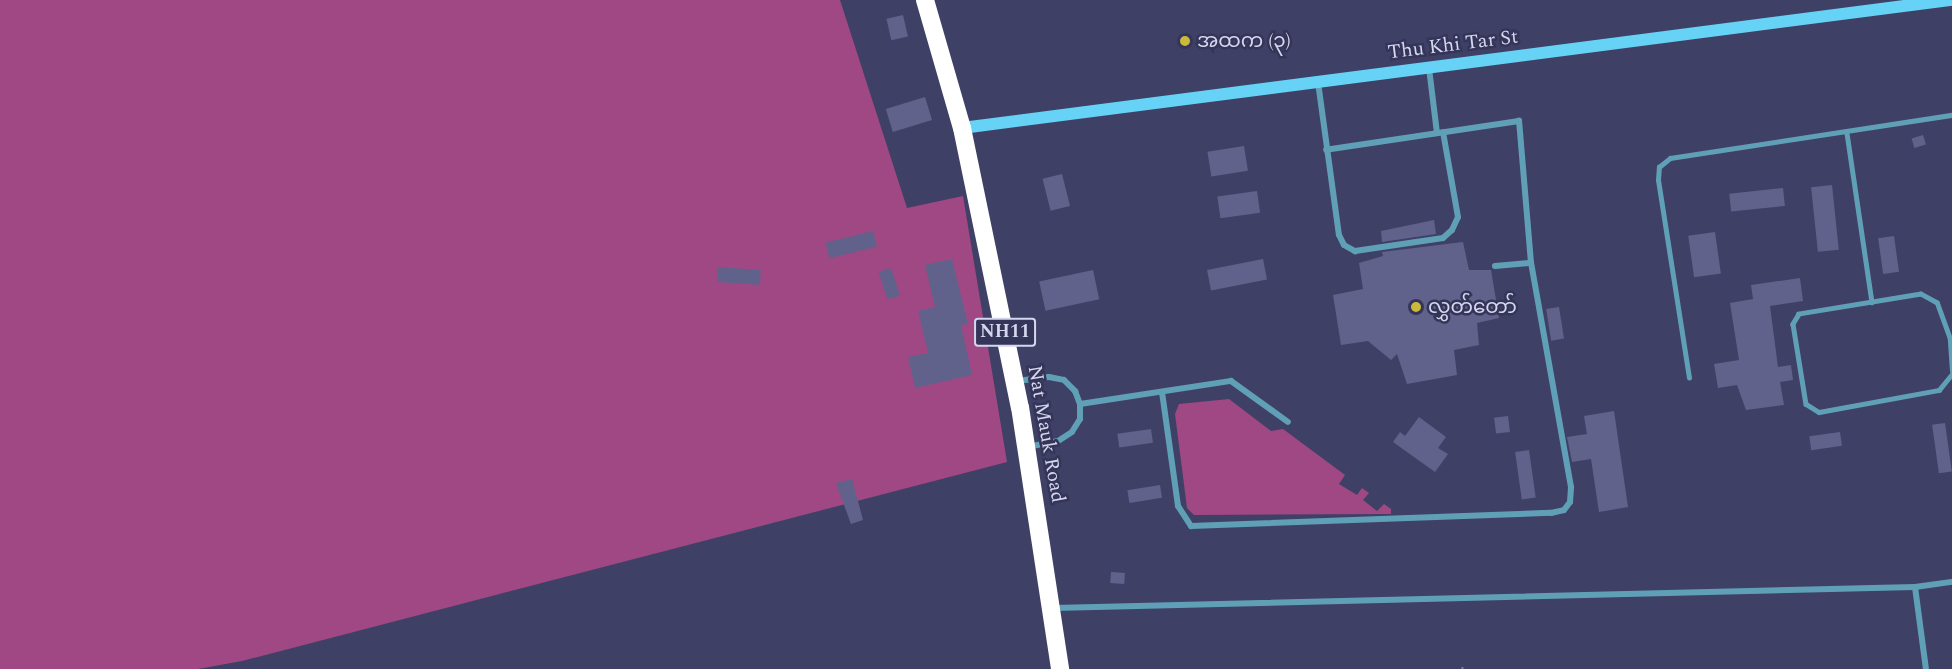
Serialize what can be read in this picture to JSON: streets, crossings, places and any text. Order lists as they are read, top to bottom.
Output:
{
  "streets": {
    "highway": ["NH11", "Nat Mauk Road"],
    "street": ["Thu Khi Tar St"]
  },
  "crossings": [
    ["Thu Khi Tar St", "Nat Mauk Road"]
  ],
  "places": ["အထက (၃)", "လွှတ်တော်"]
}
